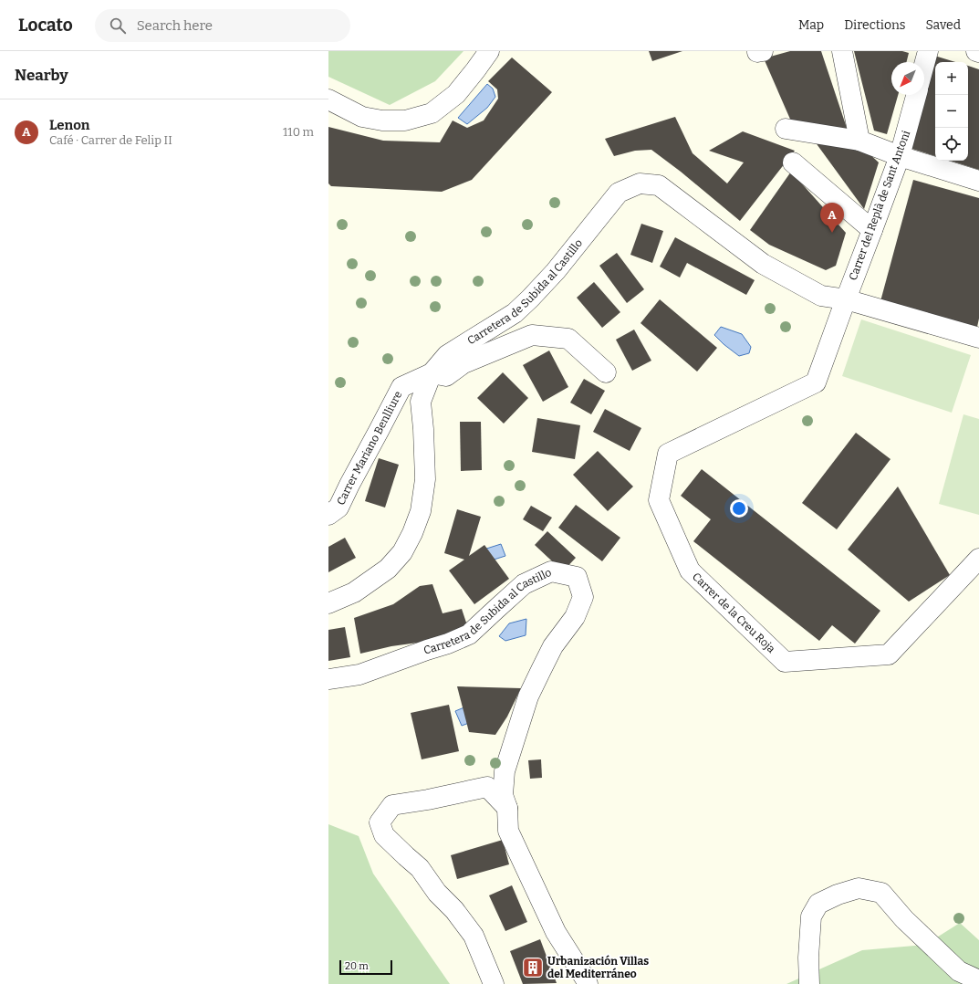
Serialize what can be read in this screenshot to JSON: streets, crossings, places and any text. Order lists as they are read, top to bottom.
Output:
{
  "streets": {
    "street": [
      "Carrer del Replà de Sant Antoni",
      "Carretera de Subida al Castillo",
      "Carrer Mariano Benlliure",
      "Carrer de la Creu Roja"
    ]
  },
  "crossings": [
    ["Carrer del Replà de Sant Antoni", "Carretera de Subida al Castillo"],
    ["Carrer del Replà de Sant Antoni", "Carrer de la Creu Roja"],
    ["Carretera de Subida al Castillo", "Carrer Mariano Benlliure"],
    ["Carretera de Subida al Castillo", "Carrer de la Creu Roja"]
  ],
  "places": {
    "building": ["Urbanización Villas del Mediterráneo"]
  },
  "scale_bar": "20 m",
  "north": "bottom left",
  "page": {
    "header": "Locato",
    "search": "Search here",
    "nav": ["Map", "Directions", "Saved"],
    "heading": "Nearby",
    "map_buttons": ["+", "−"],
    "list": [
      {
        "mark": "A",
        "name": "Lenon",
        "note": "Café · Carrer de Felip II",
        "value": "110 m"
      }
    ],
    "pins": "A",
    "scale": "20 m"
  }
}
